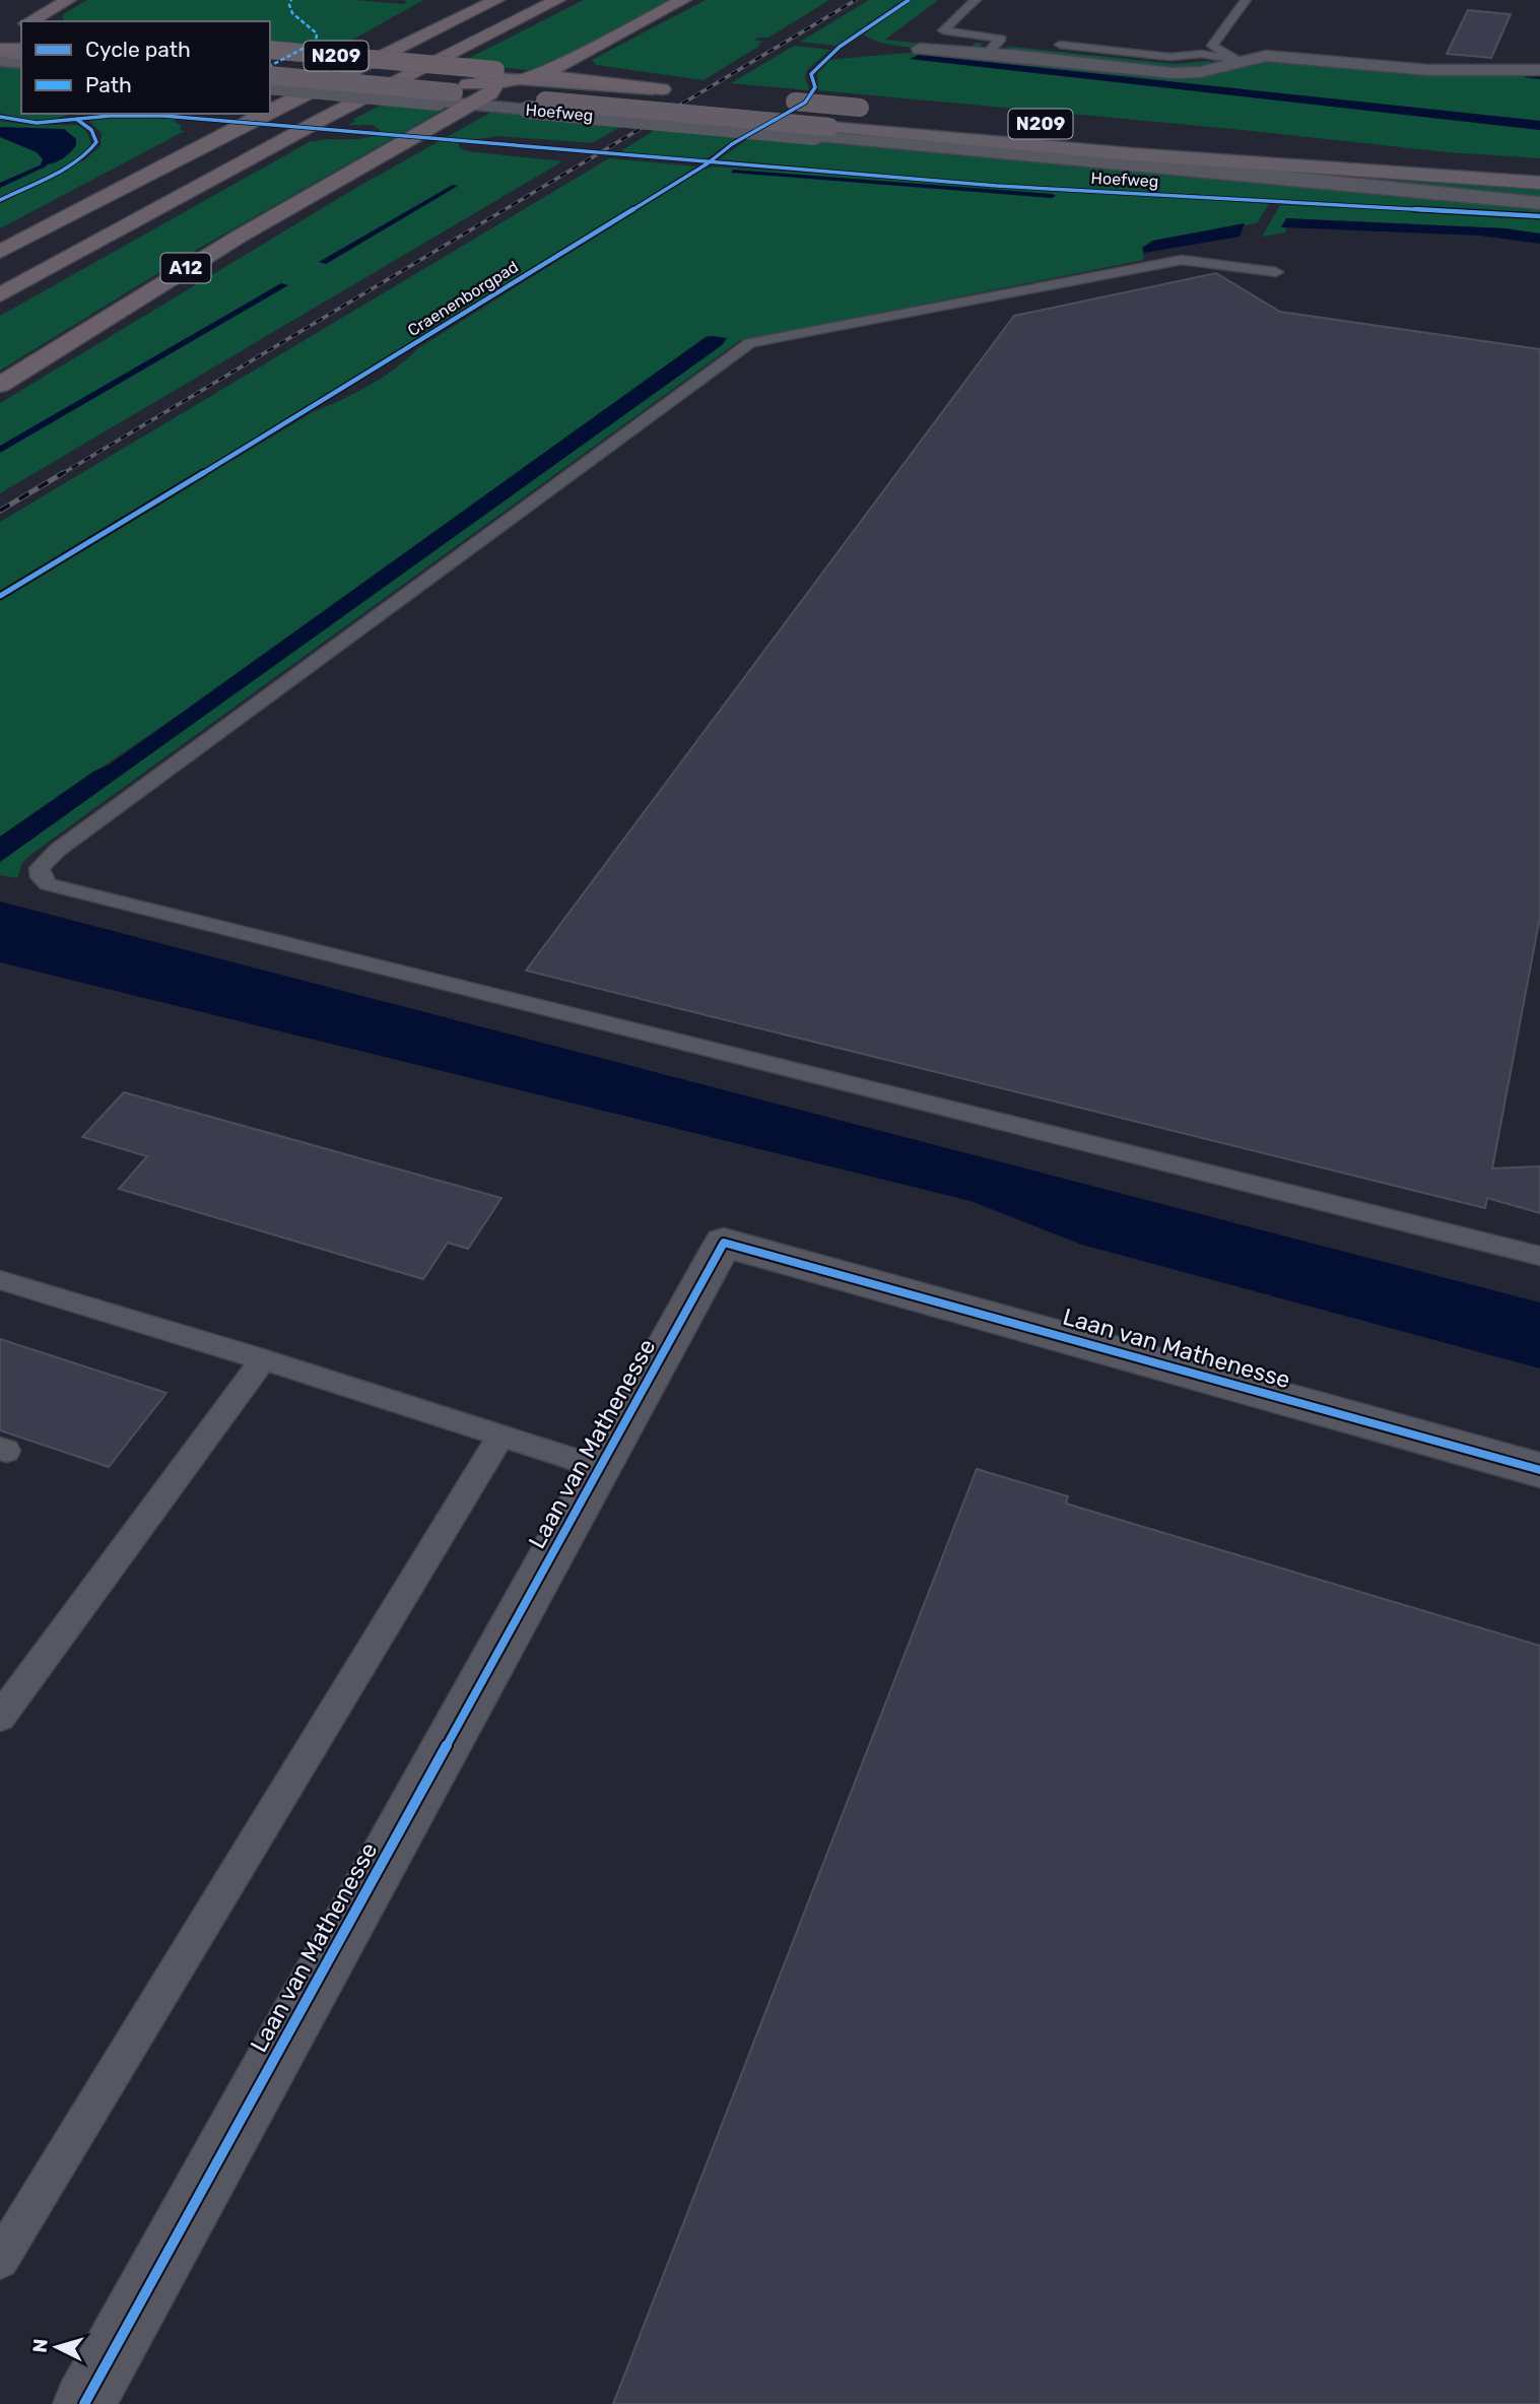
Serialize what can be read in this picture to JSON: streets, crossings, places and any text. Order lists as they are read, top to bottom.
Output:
{
  "streets": {
    "highway": ["N209", "A12"],
    "main road": ["Hoefweg"],
    "street": ["Laan van Mathenesse"],
    "cycle path": ["Craenenborgpad"]
  },
  "crossings": [
    ["N209", "Hoefweg"],
    ["N209", "A12"],
    ["Hoefweg", "A12"]
  ],
  "legend": ["Cycle path", "Path"],
  "north": "left"
}
